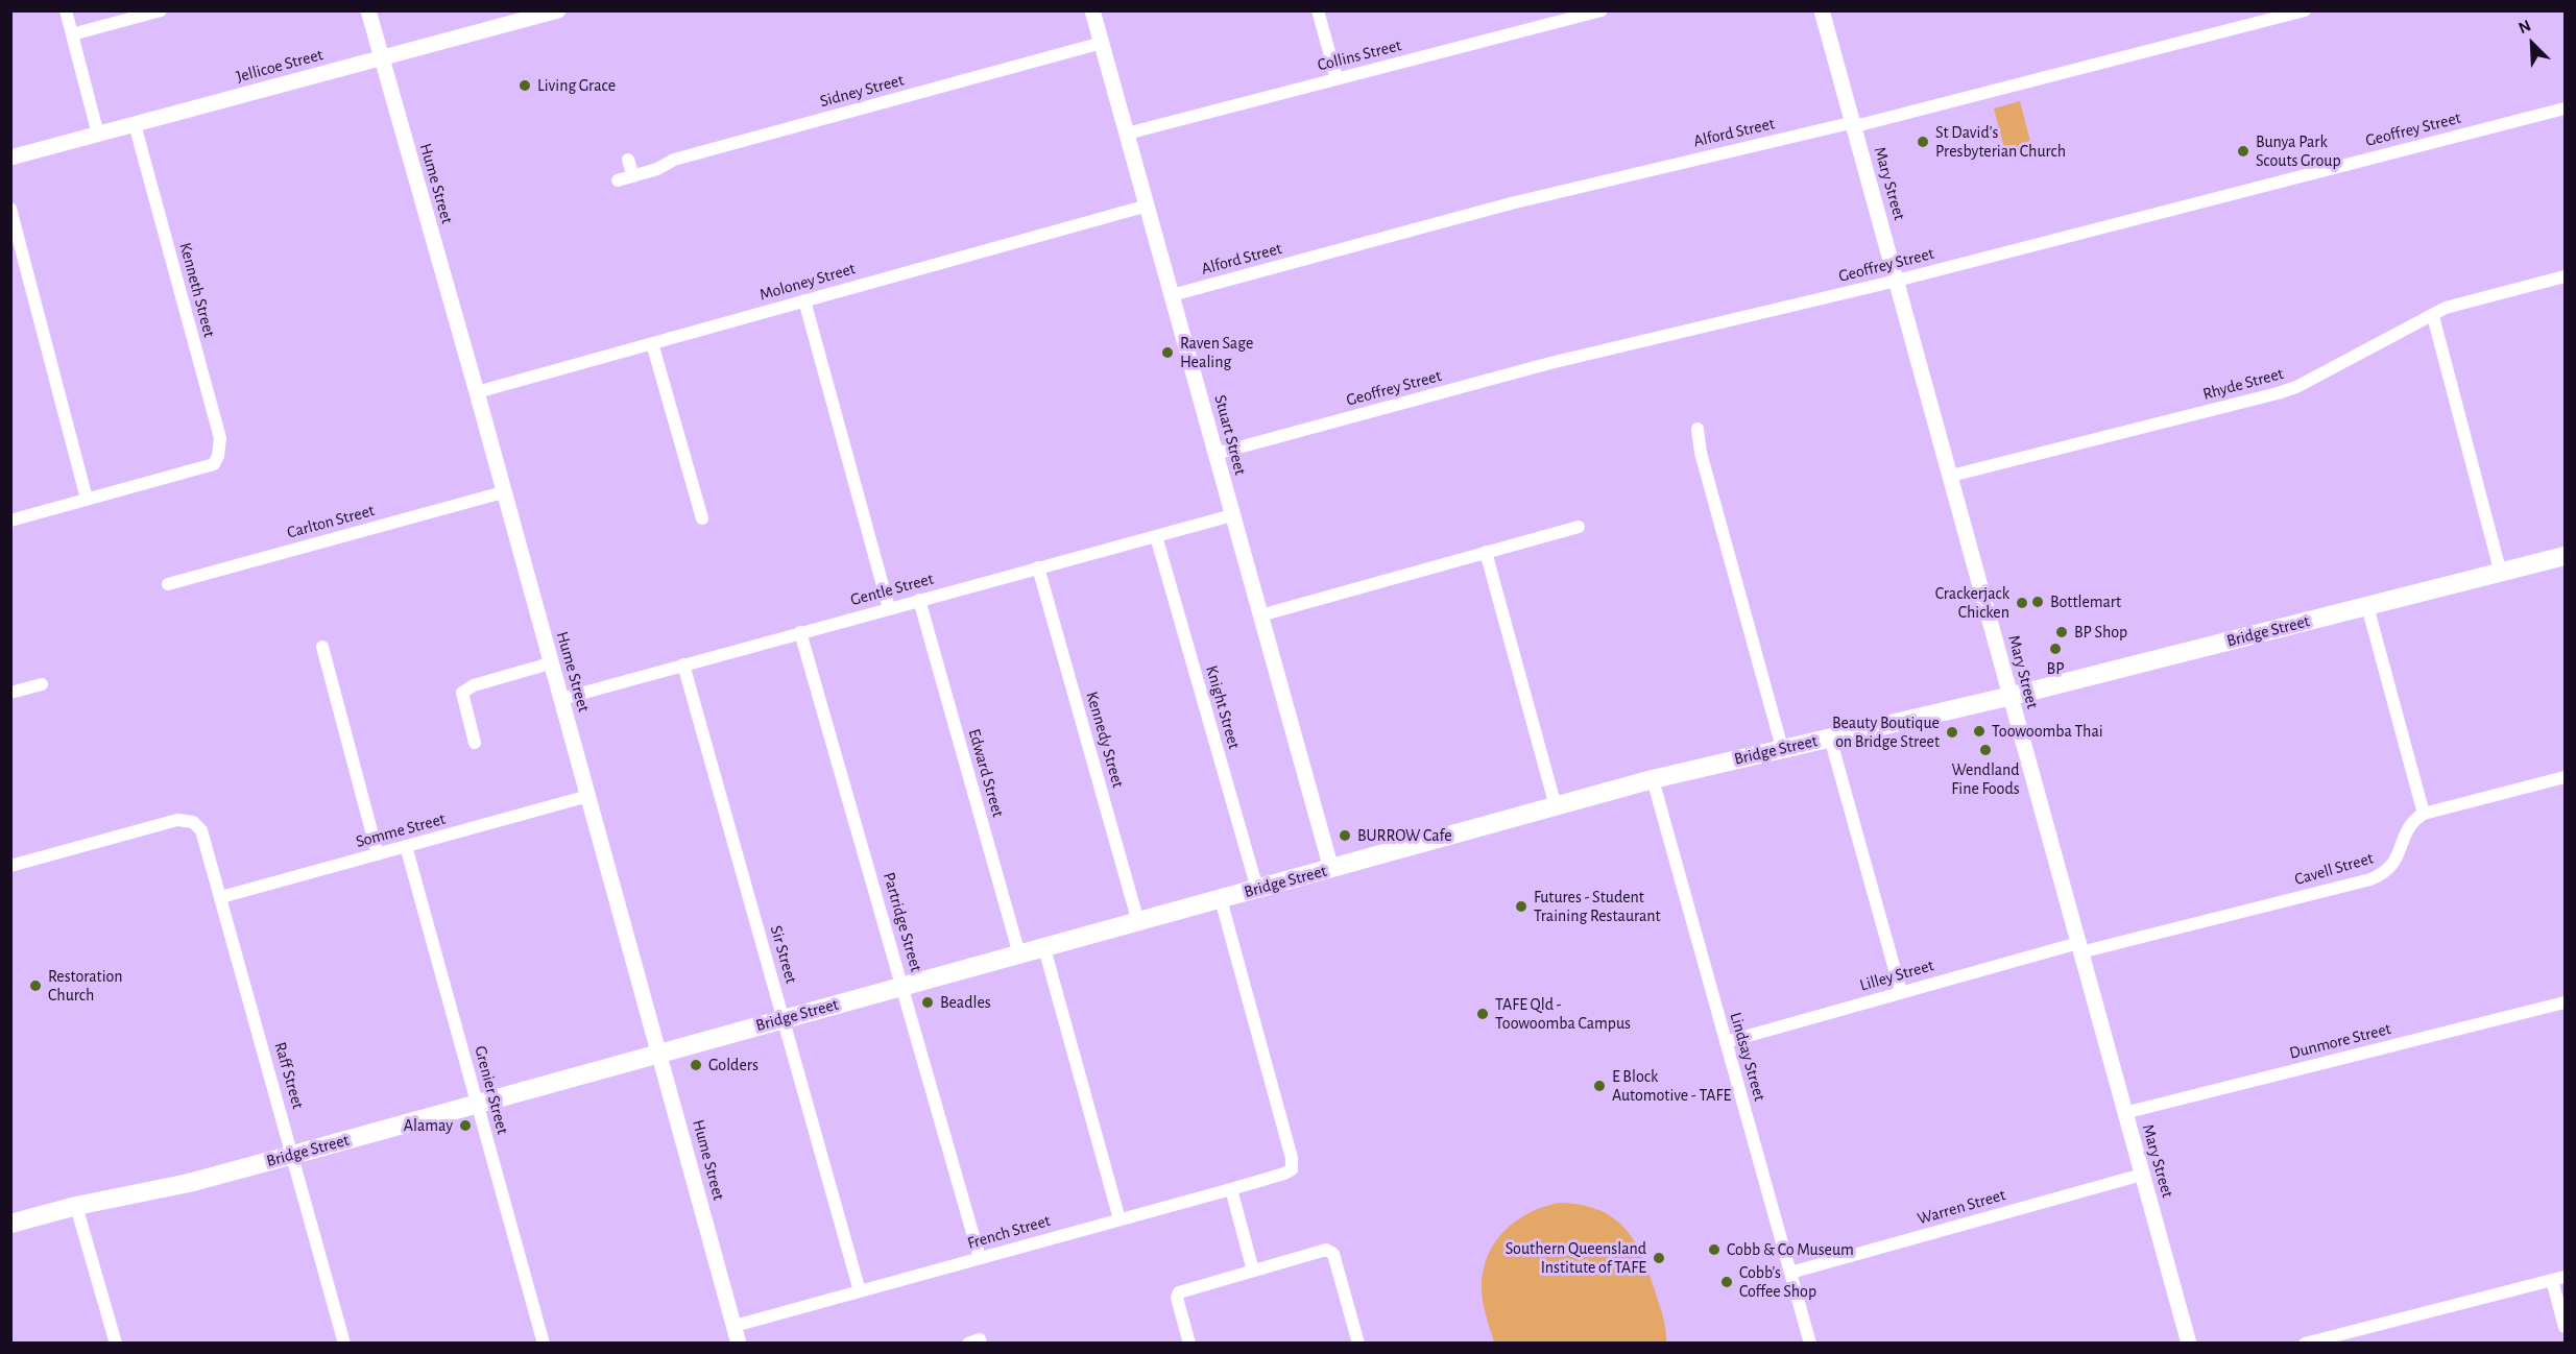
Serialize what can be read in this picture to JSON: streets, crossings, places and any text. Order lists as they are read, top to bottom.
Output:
{
  "streets": {
    "main road": ["Bridge Street"],
    "street": [
      "Collins Street",
      "Jellicoe Street",
      "Sidney Street",
      "Geoffrey Street",
      "Alford Street",
      "Hume Street",
      "Mary Street",
      "Moloney Street",
      "Kenneth Street",
      "Rhyde Street",
      "Stuart Street",
      "Carlton Street",
      "Gentle Street",
      "Knight Street",
      "Kennedy Street",
      "Edward Street",
      "Somme Street",
      "Cavell Street",
      "Partridge Street",
      "Sir Street",
      "Lilley Street",
      "Dunmore Street",
      "Lindsay Street",
      "Raff Street",
      "Grenier Street",
      "Warren Street",
      "French Street"
    ]
  },
  "crossings": [
    ["Collins Street", "Stuart Street"],
    ["Jellicoe Street", "Hume Street"],
    ["Jellicoe Street", "Kenneth Street"],
    ["Sidney Street", "Stuart Street"],
    ["Geoffrey Street", "Mary Street"],
    ["Geoffrey Street", "Stuart Street"],
    ["Alford Street", "Mary Street"],
    ["Alford Street", "Stuart Street"],
    ["Hume Street", "Moloney Street"],
    ["Hume Street", "Carlton Street"],
    ["Hume Street", "Gentle Street"],
    ["Hume Street", "Bridge Street"],
    ["Hume Street", "Somme Street"],
    ["Hume Street", "French Street"],
    ["Mary Street", "Rhyde Street"],
    ["Mary Street", "Bridge Street"],
    ["Mary Street", "Cavell Street"],
    ["Mary Street", "Lilley Street"],
    ["Mary Street", "Dunmore Street"],
    ["Mary Street", "Warren Street"],
    ["Moloney Street", "Stuart Street"],
    ["Stuart Street", "Gentle Street"],
    ["Stuart Street", "Bridge Street"],
    ["Gentle Street", "Knight Street"],
    ["Gentle Street", "Kennedy Street"],
    ["Gentle Street", "Edward Street"],
    ["Gentle Street", "Partridge Street"],
    ["Gentle Street", "Sir Street"],
    ["Bridge Street", "Knight Street"],
    ["Bridge Street", "Kennedy Street"],
    ["Bridge Street", "Edward Street"],
    ["Bridge Street", "Partridge Street"],
    ["Bridge Street", "Sir Street"],
    ["Bridge Street", "Lindsay Street"],
    ["Bridge Street", "Raff Street"],
    ["Bridge Street", "Grenier Street"],
    ["Bridge Street", "French Street"],
    ["Somme Street", "Raff Street"],
    ["Somme Street", "Grenier Street"],
    ["Cavell Street", "Lilley Street"],
    ["Partridge Street", "French Street"],
    ["Sir Street", "French Street"],
    ["Lilley Street", "Lindsay Street"],
    ["Lindsay Street", "Warren Street"]
  ],
  "places": [
    "Living Grace",
    "St David's Presbyterian Church",
    "Bunya Park Scouts Group",
    "Raven Sage Healing",
    "Bottlemart",
    "Crackerjack Chicken",
    "BP Shop",
    "BP",
    "Toowoomba Thai",
    "Beauty Boutique on Bridge Street",
    "Wendland Fine Foods",
    "BURROW Cafe",
    "Futures - Student Training Restaurant",
    "Restoration Church",
    "Beadles",
    "TAFE Qld - Toowoomba Campus",
    "Golders",
    "E Block Automotive - TAFE",
    "Alamay",
    "Cobb & Co Museum",
    "Southern Queensland Institute of TAFE",
    "Cobb's Coffee Shop"
  ],
  "north": "top left"
}
